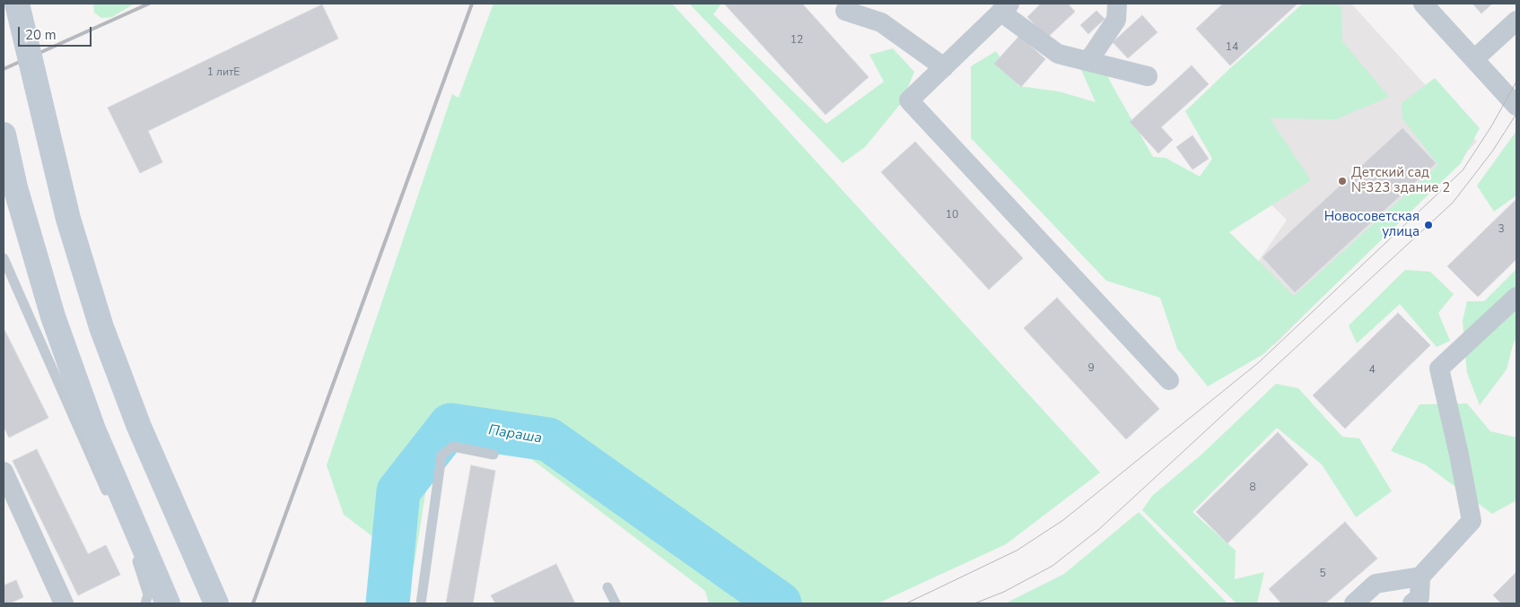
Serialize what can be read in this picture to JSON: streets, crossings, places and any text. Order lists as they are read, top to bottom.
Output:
{
  "water": ["Параша"],
  "places": ["Детский сад №323 здание 2", "Новосоветская улица"],
  "house_numbers": [
    "12",
    "14",
    "1 литЕ",
    "10",
    "3",
    "9",
    "4",
    "8",
    "5"
  ],
  "scale_bar": "20 m"
}
